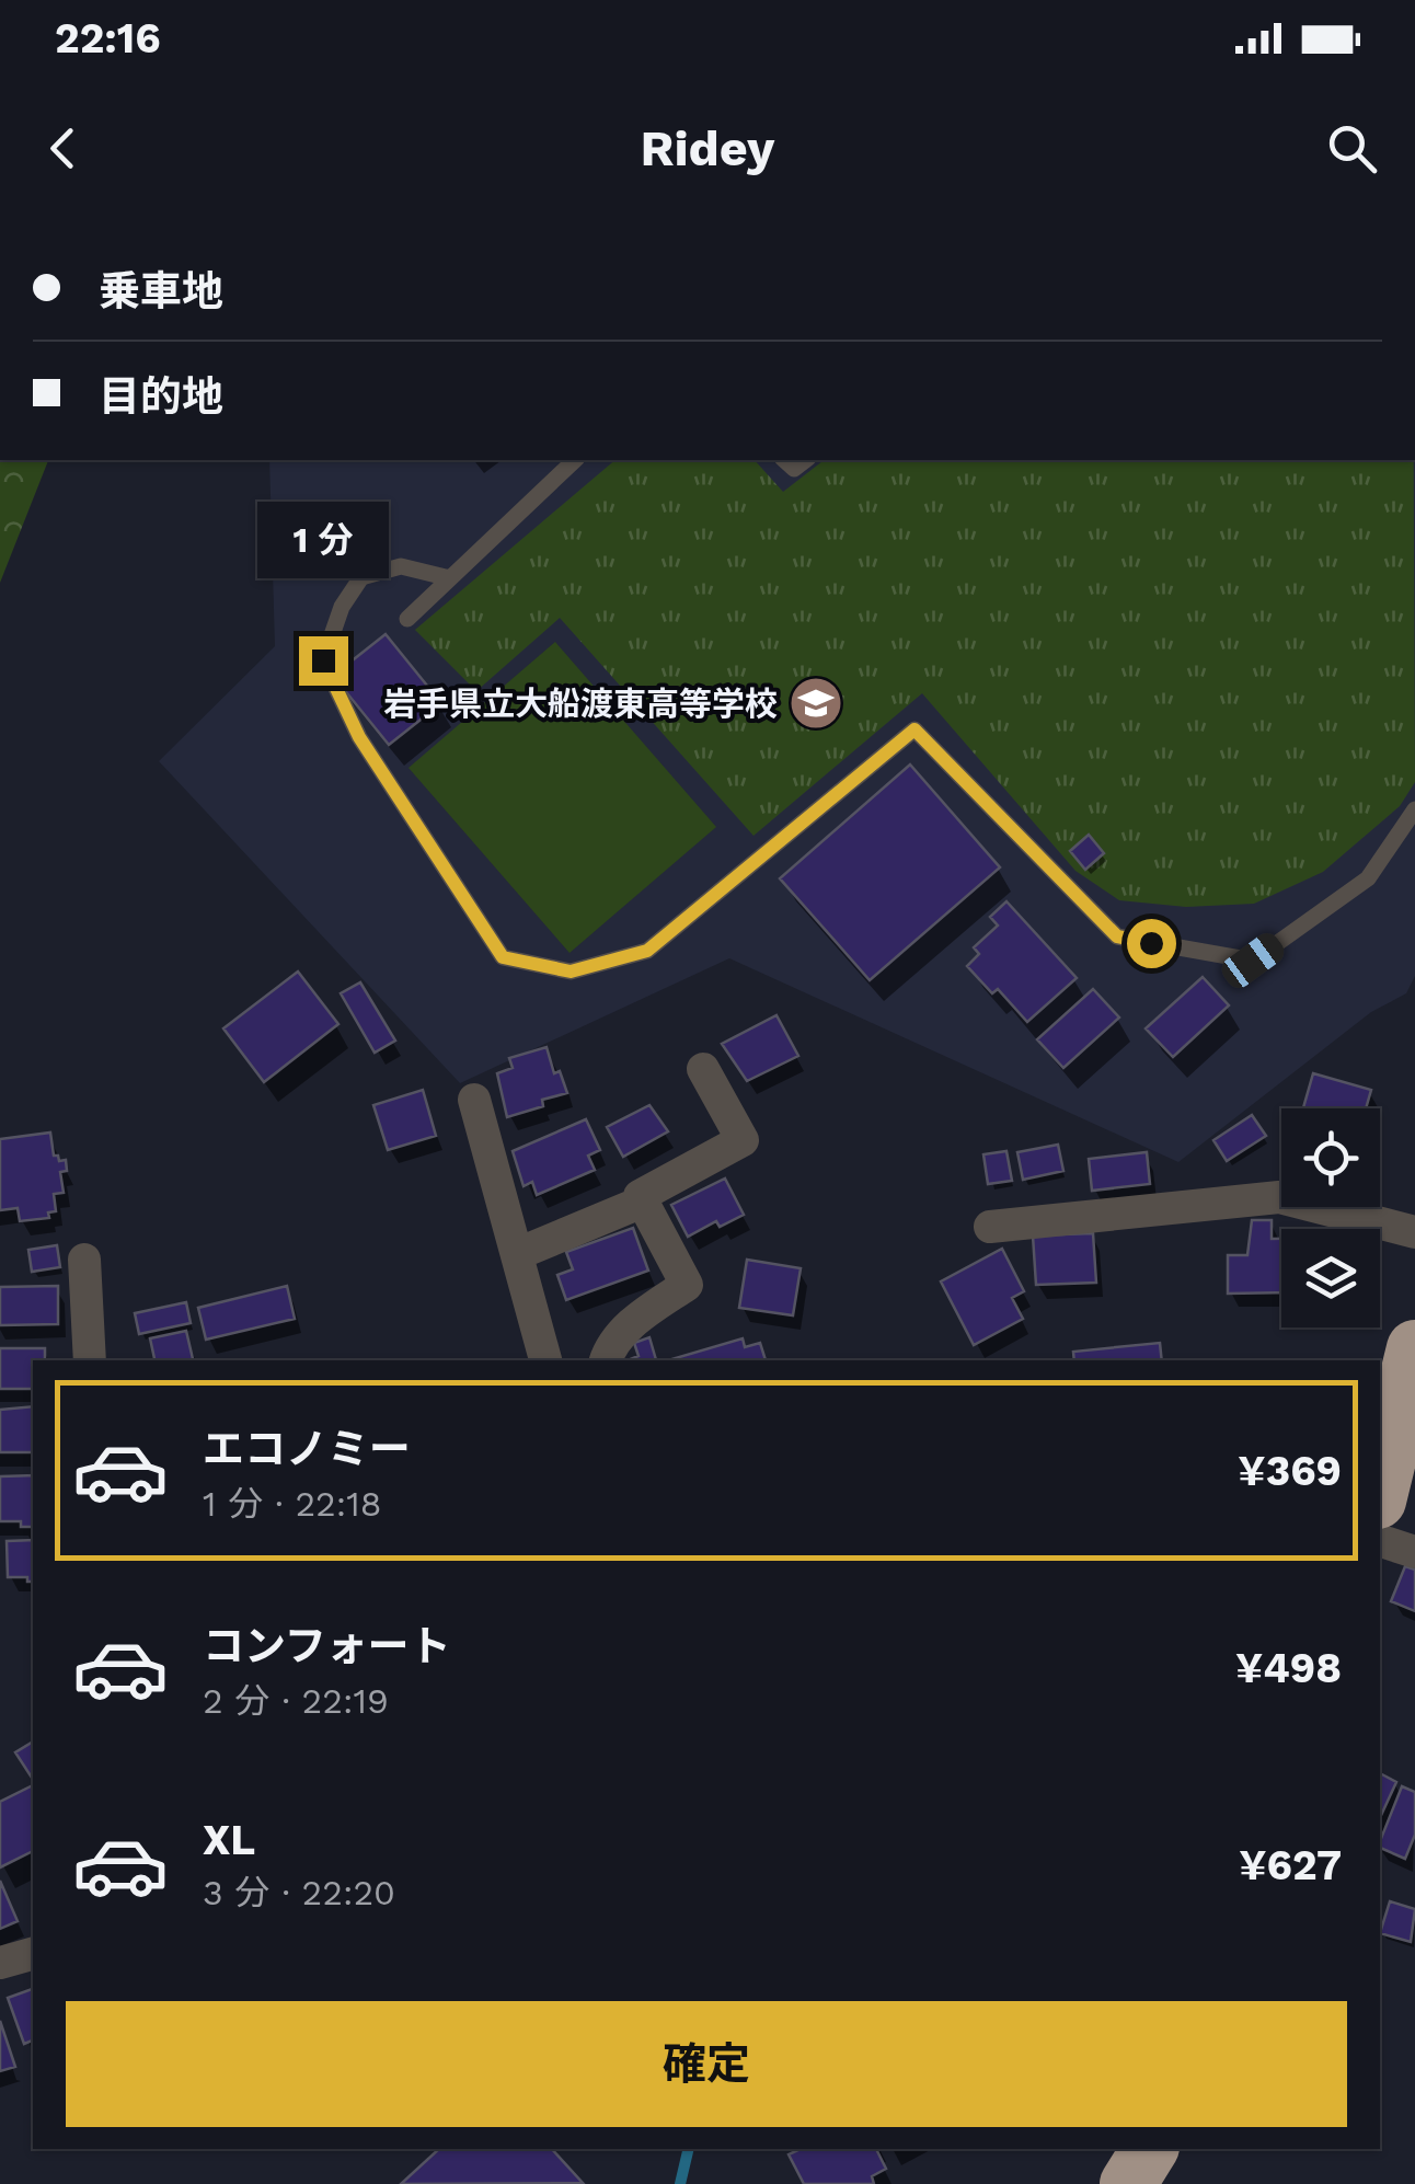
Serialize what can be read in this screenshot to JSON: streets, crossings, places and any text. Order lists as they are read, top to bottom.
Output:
{
  "places": {
    "school or university": ["岩手県立大船渡東高等学校"]
  },
  "page": {
    "status": "22:16",
    "header": "Ridey",
    "banner": ["乗車地", "目的地"],
    "bubble": "1 分",
    "list": [
      {
        "name": "エコノミー",
        "note": "1 分 · 22:18",
        "value": "¥369"
      },
      {
        "name": "コンフォート",
        "note": "2 分 · 22:19",
        "value": "¥498"
      },
      {
        "name": "XL",
        "note": "3 分 · 22:20",
        "value": "¥627"
      }
    ],
    "buttons": "確定"
  }
}
